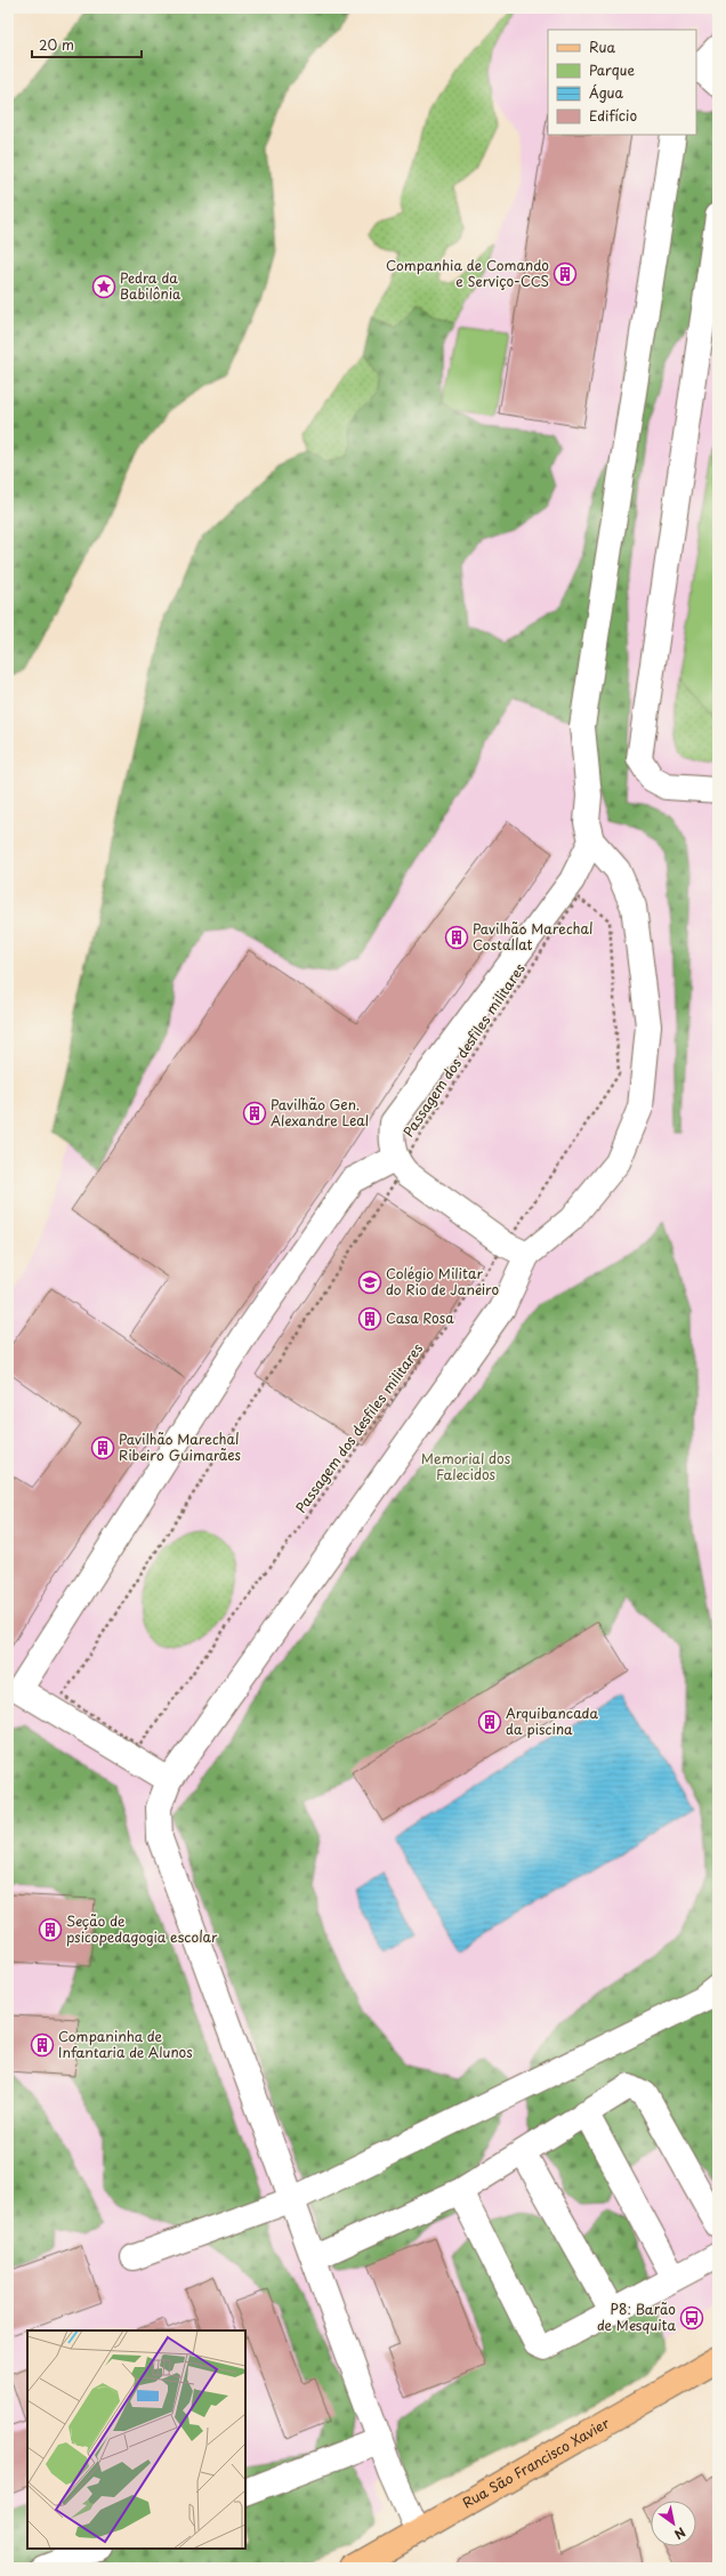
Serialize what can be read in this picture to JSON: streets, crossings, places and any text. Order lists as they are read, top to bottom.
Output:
{
  "streets": {
    "main road": ["Rua São Francisco Xavier"],
    "path": ["Passagem dos desfiles militares"]
  },
  "parks": ["Memorial dos Falecidos"],
  "places": {
    "building": [
      "Companhia de Comando e Serviço-CCS",
      "Pavilhão Marechal Costallat",
      "Pavilhão Gen. Alexandre Leal",
      "Casa Rosa",
      "Pavilhão Marechal Ribeiro Guimarães",
      "Arquibancada da piscina",
      "Seção de psicopedagogia escolar",
      "Companinha de Infantaria de Alunos"
    ],
    "place": ["Pedra da Babilônia"],
    "school or university": ["Colégio Militar do Rio de Janeiro"],
    "bus stop": ["P8: Barão de Mesquita"]
  },
  "legend": [
    "Rua",
    "Parque",
    "Água",
    "Edifício"
  ],
  "scale_bar": "20 m",
  "north": "bottom right"
}
